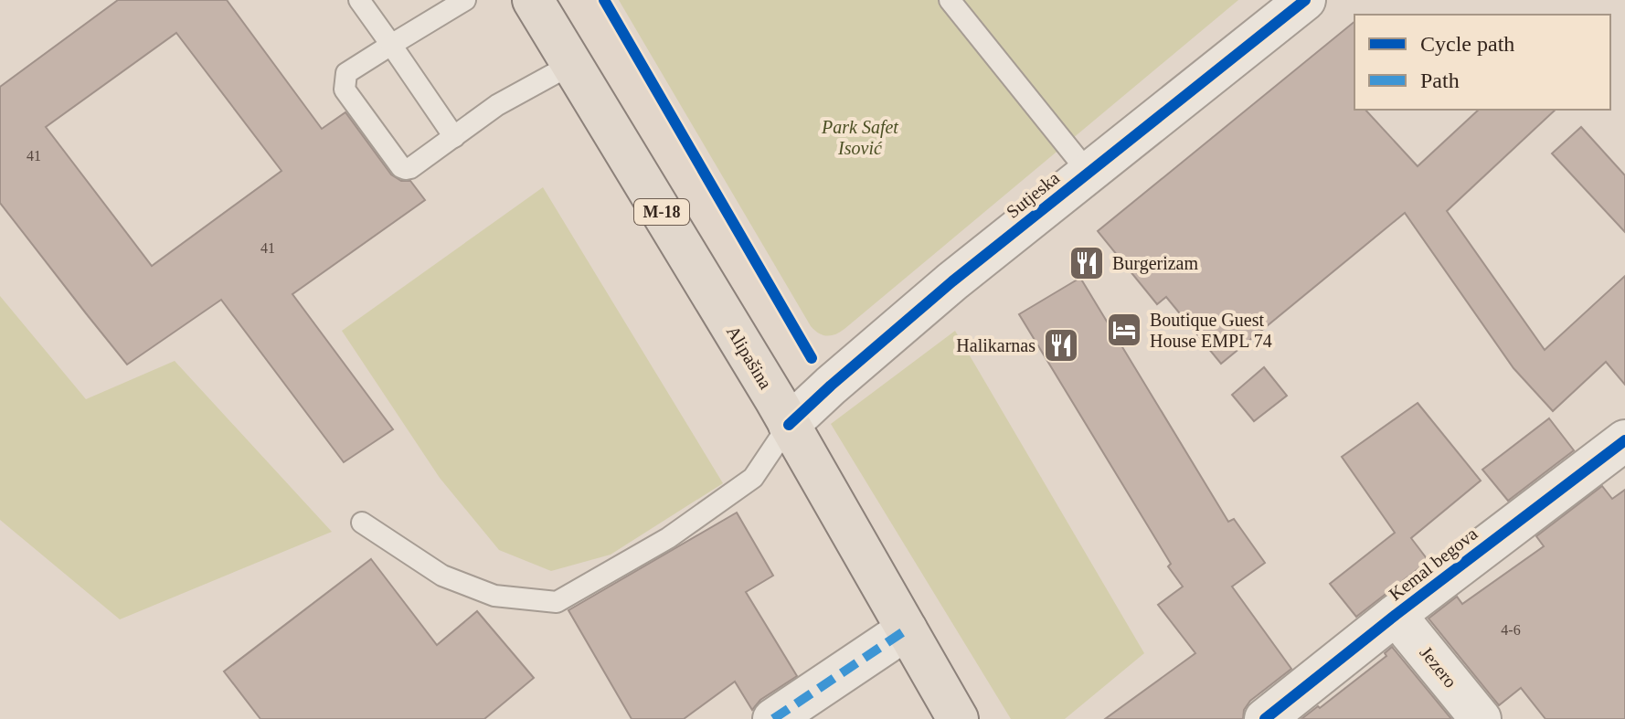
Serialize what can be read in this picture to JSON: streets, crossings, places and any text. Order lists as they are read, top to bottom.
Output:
{
  "streets": {
    "main road": ["M-18", "Alipašina"],
    "street": ["Sutjeska", "Kemal begova", "Jezero"]
  },
  "crossings": [
    ["Sutjeska", "Alipašina"],
    ["Kemal begova", "Jezero"]
  ],
  "parks": ["Park Safet Isović"],
  "places": {
    "restaurant": ["Burgerizam", "Halikarnas"],
    "hotel": ["Boutique Guest House EMPL 74"]
  },
  "house_numbers": ["41", "41", "4-6"],
  "legend": ["Cycle path", "Path"]
}
